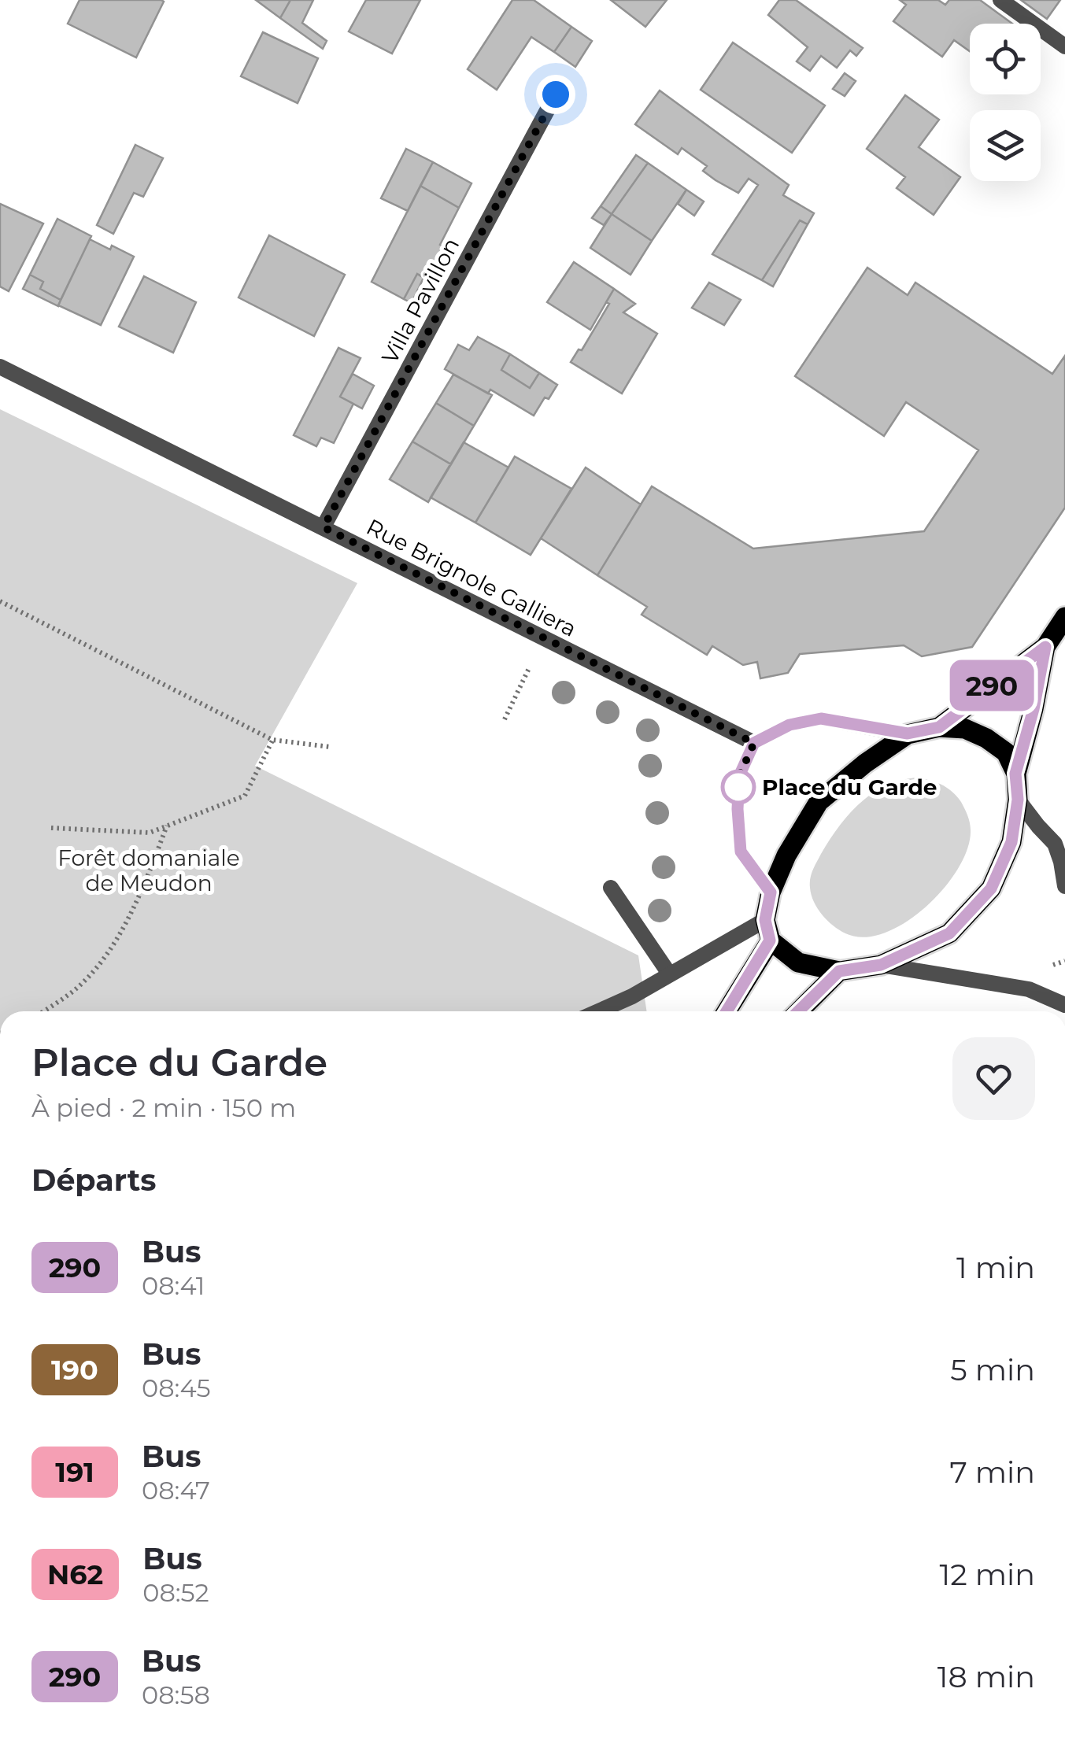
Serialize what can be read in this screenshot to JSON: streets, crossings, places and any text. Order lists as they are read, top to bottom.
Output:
{
  "streets": {
    "street": ["Villa Pavillon", "Rue Brignole Galliera"]
  },
  "crossings": [
    ["Villa Pavillon", "Rue Brignole Galliera"]
  ],
  "parks": ["Forêt domaniale de Meudon"],
  "places": ["Place du Garde"],
  "lines": ["bus line 290"],
  "page": {
    "on_map": "290",
    "heading": [
      ["Place du Garde", "À pied · 2 min · 150 m"],
      "Départs"
    ],
    "list": [
      {
        "mark": "290",
        "name": "Bus",
        "note": "08:41",
        "value": "1 min"
      },
      {
        "mark": "190",
        "name": "Bus",
        "note": "08:45",
        "value": "5 min"
      },
      {
        "mark": "191",
        "name": "Bus",
        "note": "08:47",
        "value": "7 min"
      },
      {
        "mark": "N62",
        "name": "Bus",
        "note": "08:52",
        "value": "12 min"
      },
      {
        "mark": "290",
        "name": "Bus",
        "note": "08:58",
        "value": "18 min"
      }
    ]
  }
}
